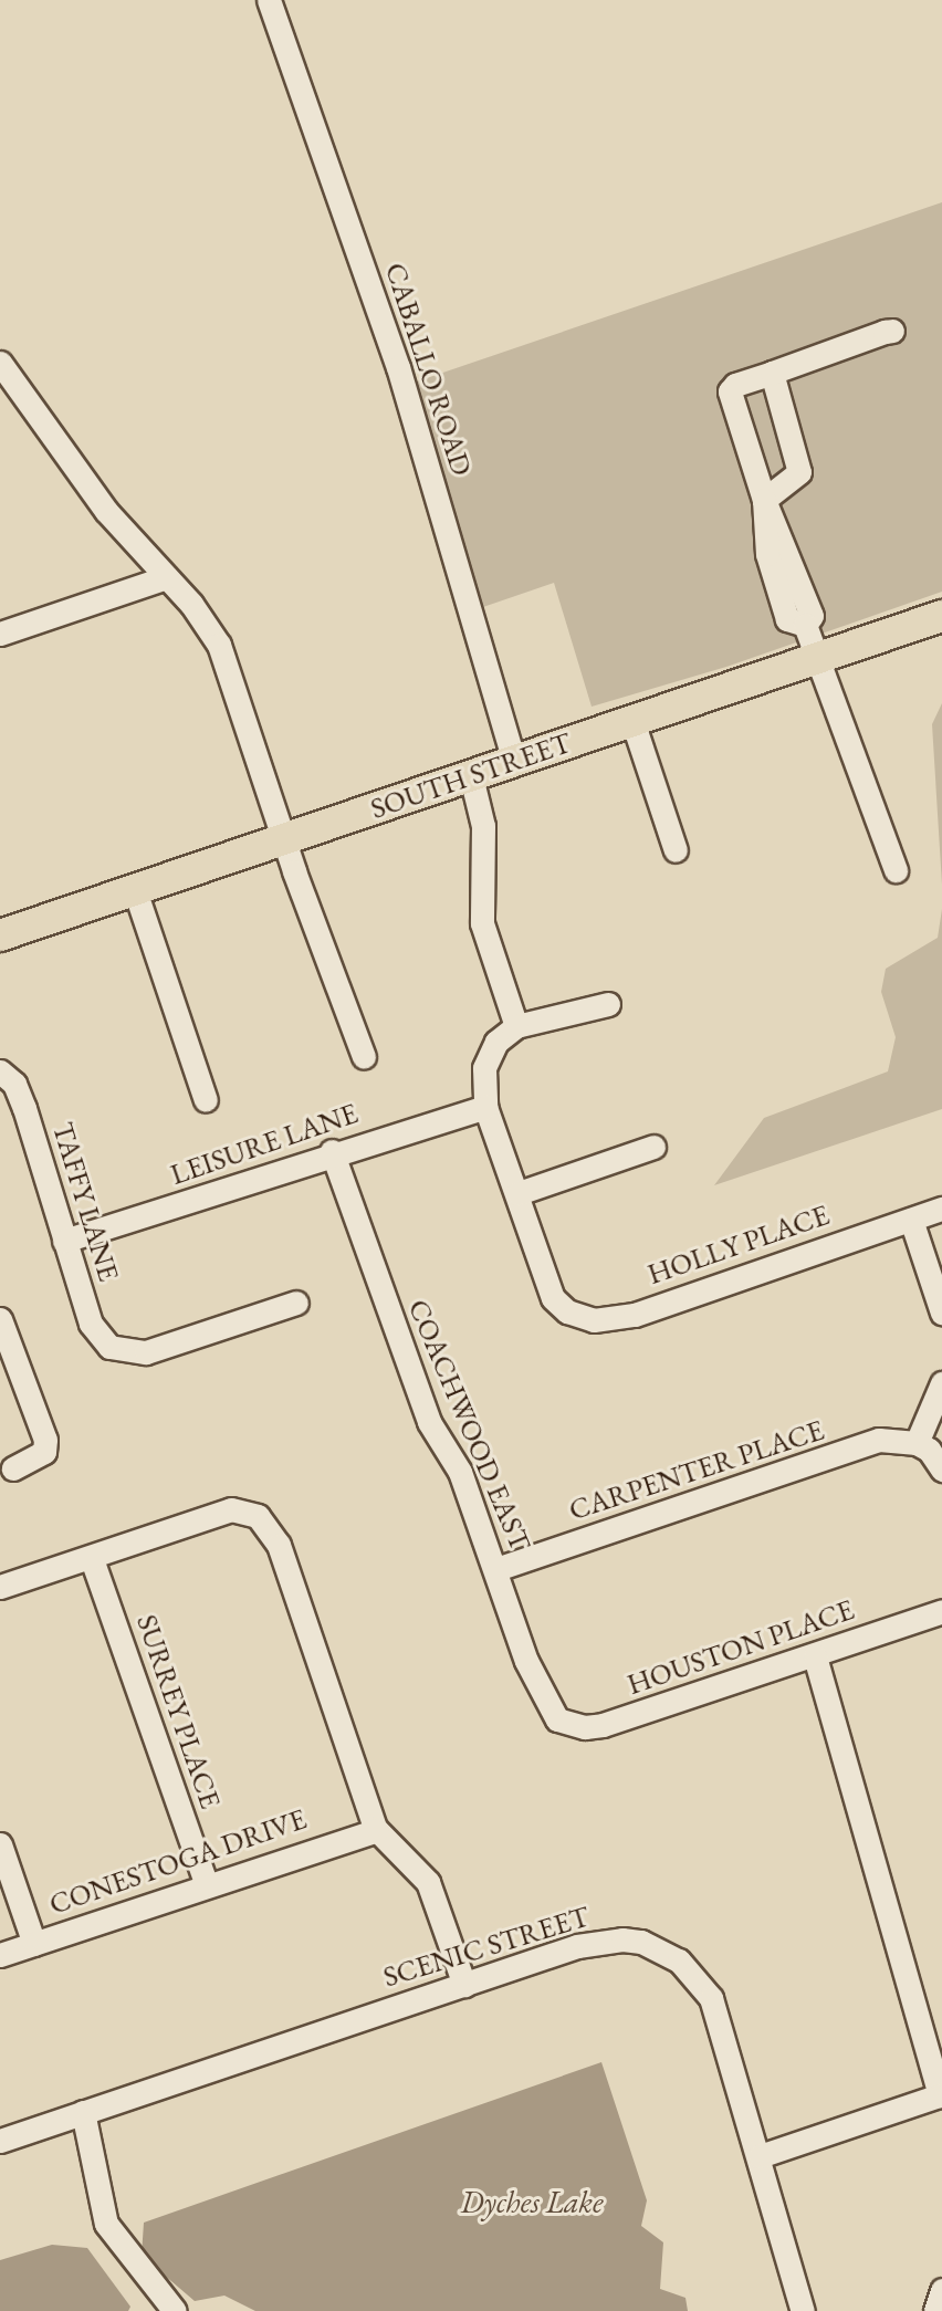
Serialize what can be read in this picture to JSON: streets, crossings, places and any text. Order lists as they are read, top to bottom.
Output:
{
  "streets": {
    "main road": ["SOUTH STREET"],
    "street": [
      "CABALLO ROAD",
      "LEISURE LANE",
      "TAFFY LANE",
      "HOLLY PLACE",
      "COACHWOOD EAST",
      "CARPENTER PLACE",
      "HOUSTON PLACE",
      "SURREY PLACE",
      "CONESTOGA DRIVE",
      "SCENIC STREET"
    ]
  },
  "crossings": [
    ["CABALLO ROAD", "SOUTH STREET"],
    ["LEISURE LANE", "TAFFY LANE"],
    ["LEISURE LANE", "COACHWOOD EAST"],
    ["COACHWOOD EAST", "CARPENTER PLACE"],
    ["COACHWOOD EAST", "HOUSTON PLACE"],
    ["SURREY PLACE", "CONESTOGA DRIVE"]
  ],
  "water": ["Dyches Lake"]
}
